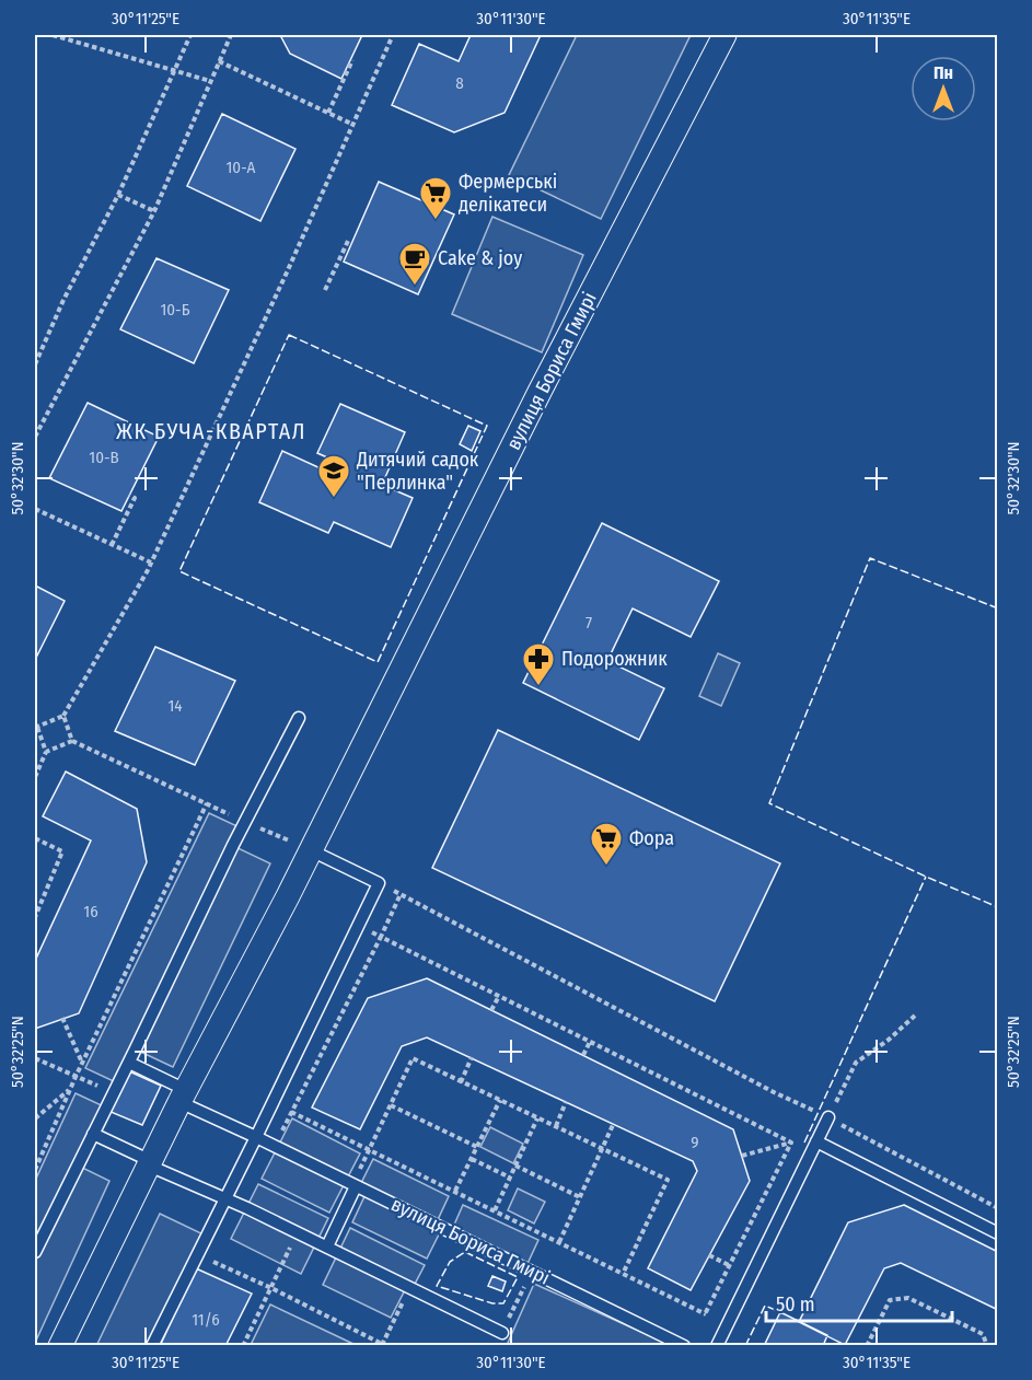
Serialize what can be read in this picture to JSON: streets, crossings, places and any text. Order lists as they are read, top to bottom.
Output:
{
  "streets": {
    "street": ["вулиця Бориса Гмирі"]
  },
  "districts": ["ЖК БУЧА-КВАРТАЛ"],
  "places": {
    "supermarket": ["Фермерські делікатеси", "Фора"],
    "cafe": ["Cake & joy"],
    "school or university": ["Дитячий садок \"Перлинка\""],
    "pharmacy": ["Подорожник"]
  },
  "house_numbers": [
    "8",
    "10-А",
    "10-Б",
    "10-В",
    "7",
    "14",
    "16",
    "9",
    "11/6"
  ],
  "scale_bar": "50 m",
  "north": "top",
  "coordinates": [
    "30°11'25\"E",
    "30°11'30\"E",
    "30°11'35\"E",
    "50°32'30\"N",
    "50°32'25\"N"
  ]
}
